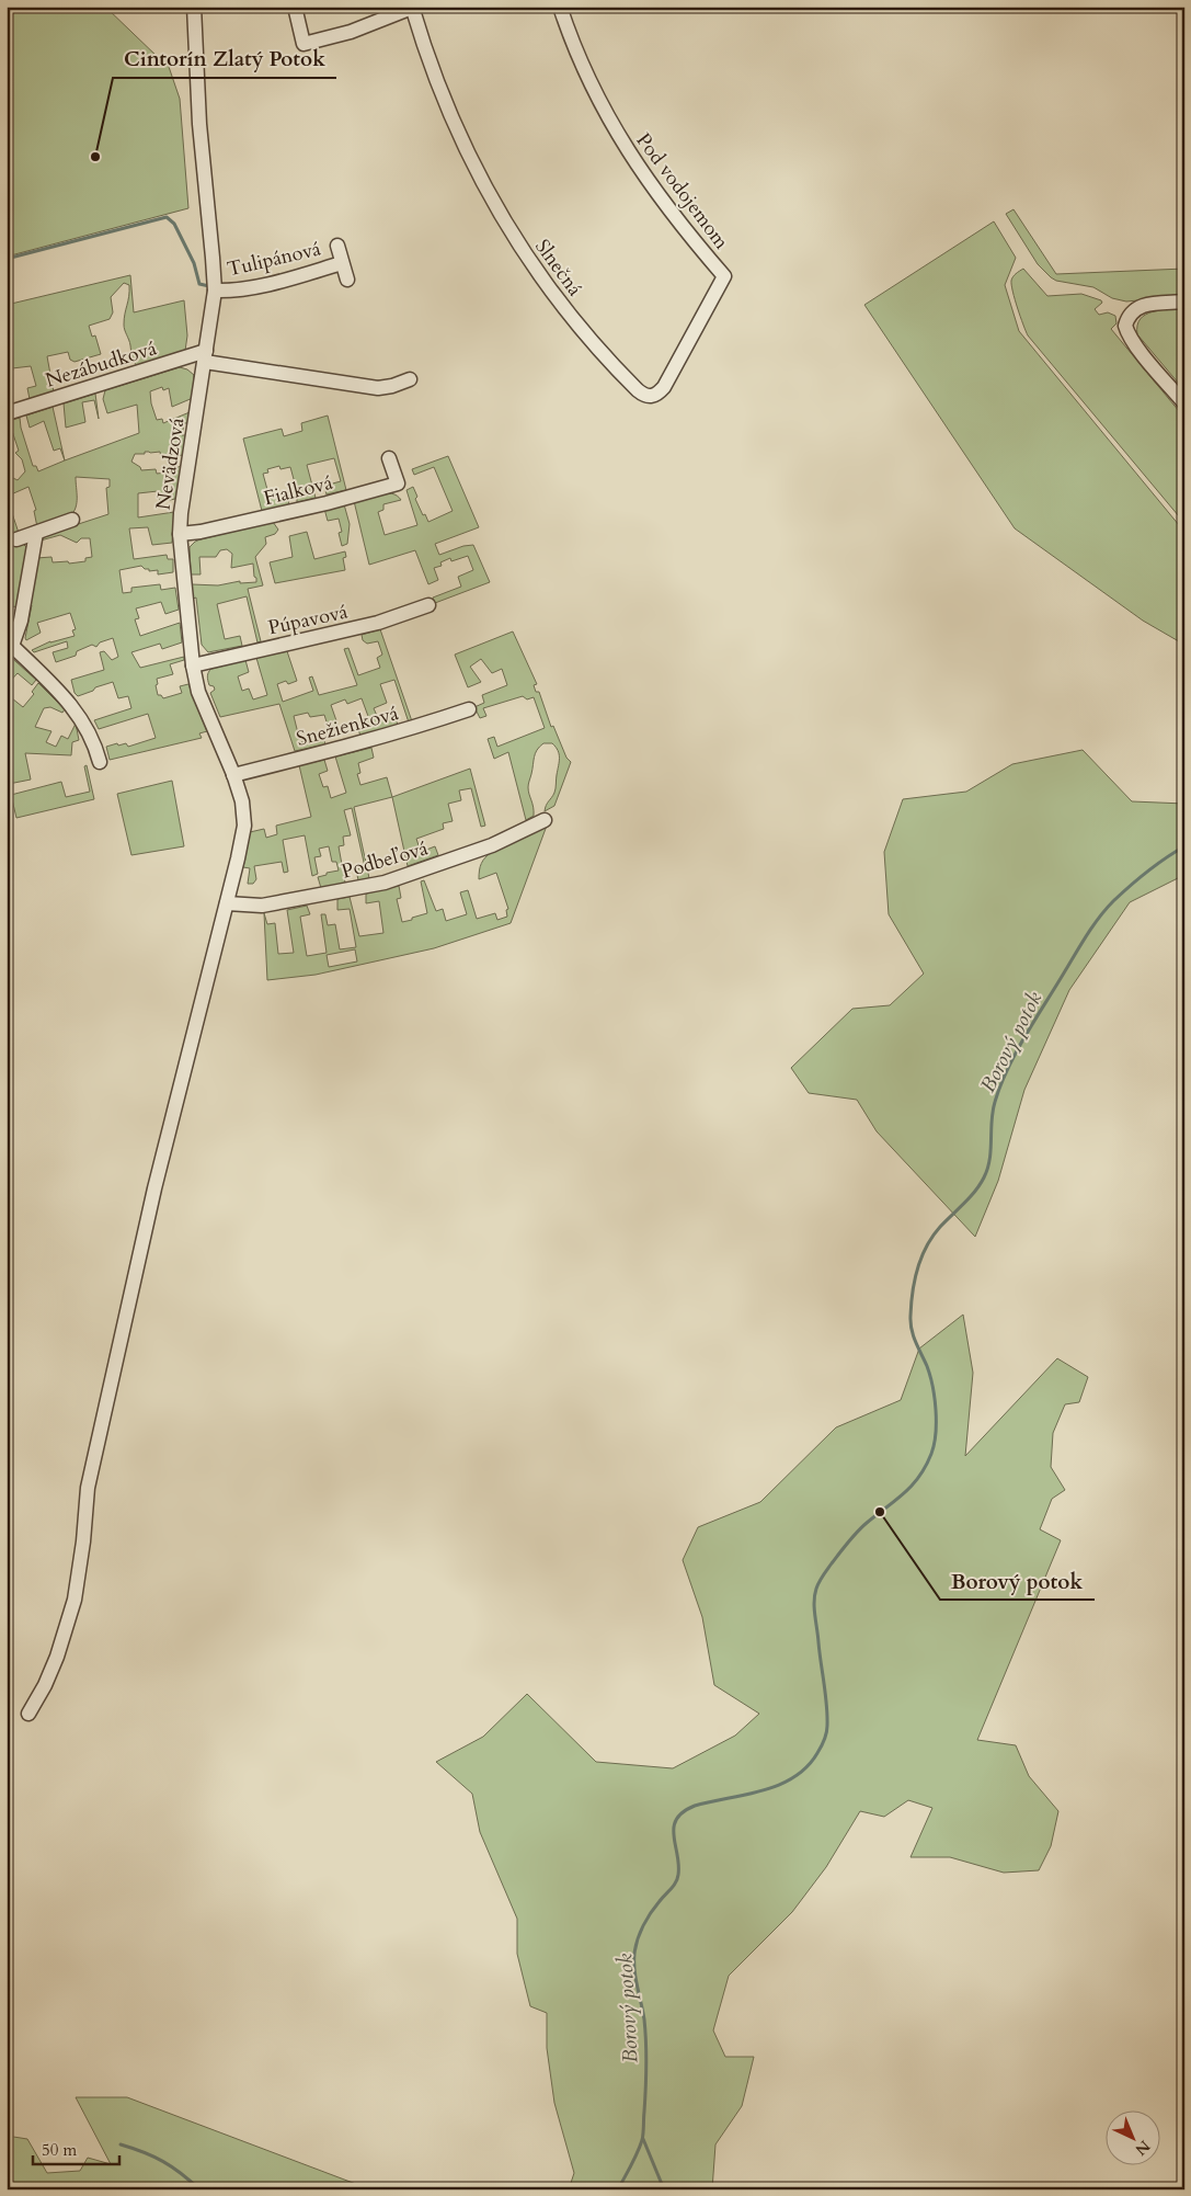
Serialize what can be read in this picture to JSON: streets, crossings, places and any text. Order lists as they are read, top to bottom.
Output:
{
  "streets": {
    "street": [
      "Pod vodojemom",
      "Tulipánová",
      "Slnečná",
      "Nezábudková",
      "Nevädzová",
      "Fialková",
      "Púpavová",
      "Snežienková",
      "Podbeľová"
    ]
  },
  "crossings": [
    ["Pod vodojemom", "Slnečná"],
    ["Tulipánová", "Nevädzová"],
    ["Nezábudková", "Nevädzová"],
    ["Nevädzová", "Fialková"],
    ["Nevädzová", "Púpavová"],
    ["Nevädzová", "Snežienková"],
    ["Nevädzová", "Podbeľová"]
  ],
  "water": ["Borový potok"],
  "places": ["Cintorín Zlatý Potok", "Borový potok"],
  "scale_bar": "50 m",
  "north": "bottom right"
}
